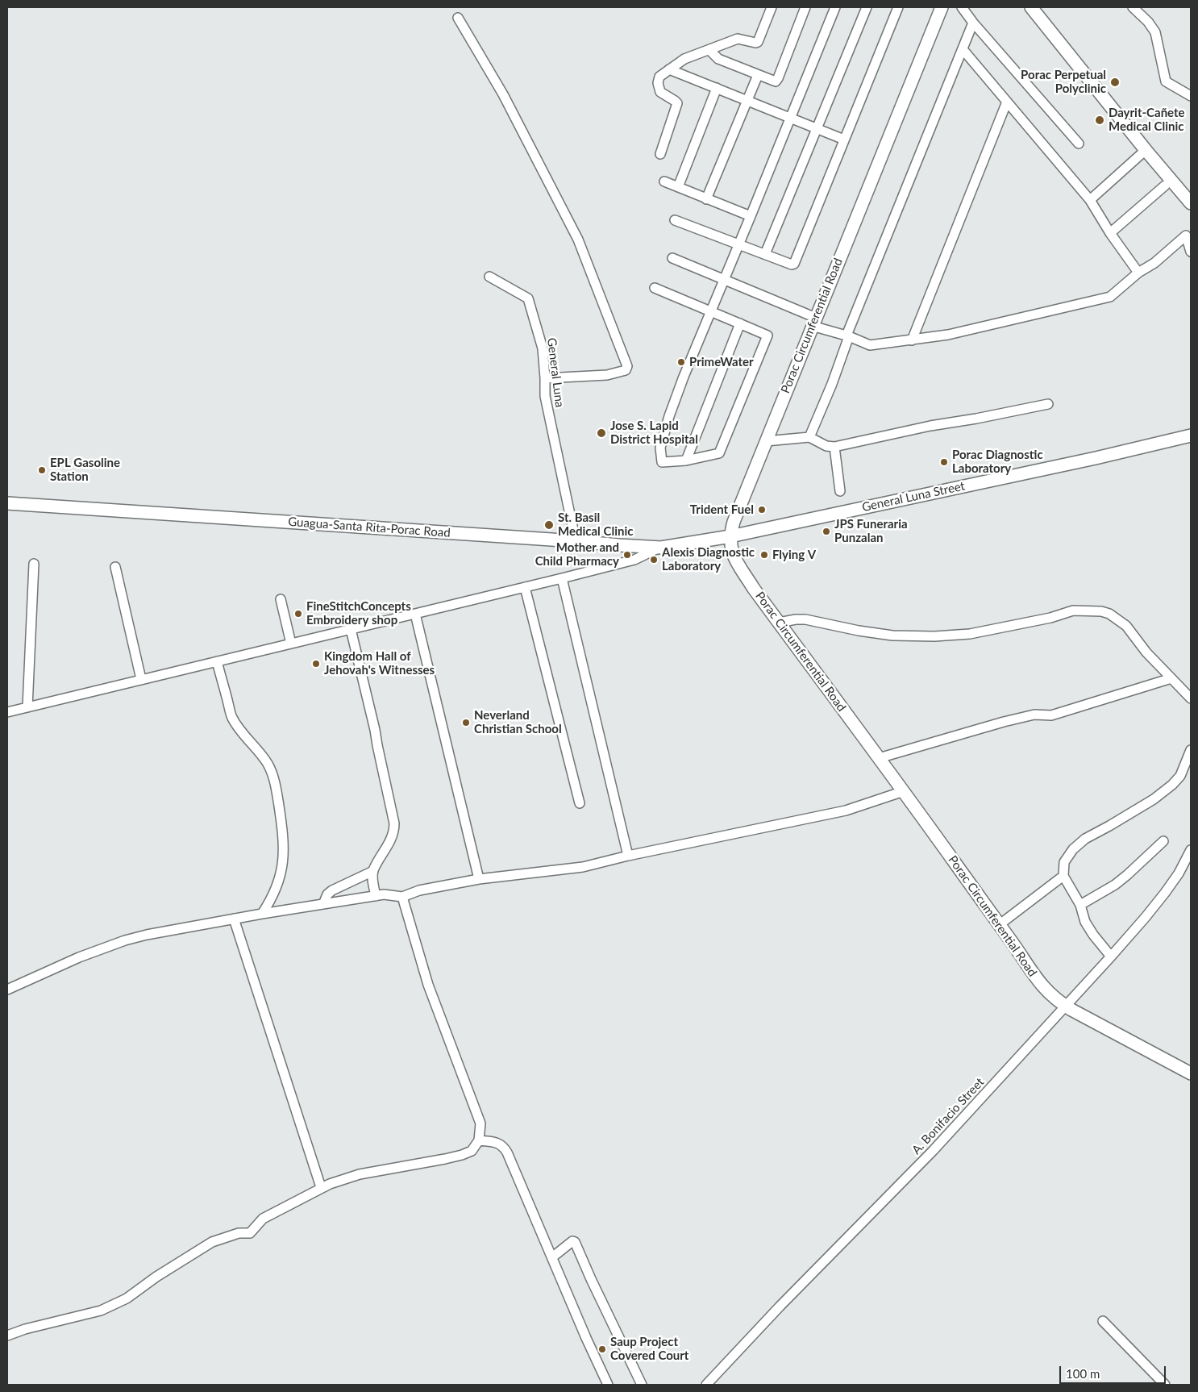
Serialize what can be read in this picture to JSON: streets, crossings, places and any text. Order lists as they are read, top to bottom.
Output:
{
  "streets": {
    "main road": ["Porac Circumferential Road", "General Luna Street", "Guagua-Santa Rita-Porac Road"],
    "street": ["General Luna", "A. Bonifacio Street"]
  },
  "crossings": [
    ["Porac Circumferential Road", "General Luna Street"],
    ["Porac Circumferential Road", "Guagua-Santa Rita-Porac Road"],
    ["Porac Circumferential Road", "A. Bonifacio Street"],
    ["General Luna", "Guagua-Santa Rita-Porac Road"],
    ["General Luna Street", "Guagua-Santa Rita-Porac Road"]
  ],
  "places": [
    "Porac Perpetual Polyclinic",
    "Dayrit-Cañete Medical Clinic",
    "PrimeWater",
    "Jose S. Lapid District Hospital",
    "Porac Diagnostic Laboratory",
    "EPL Gasoline Station",
    "Trident Fuel",
    "St. Basil Medical Clinic",
    "JPS Funeraria Punzalan",
    "Mother and Child Pharmacy",
    "Flying V",
    "Alexis Diagnostic Laboratory",
    "FineStitchConcepts Embroidery shop",
    "Kingdom Hall of Jehovah's Witnesses",
    "Neverland Christian School",
    "Saup Project Covered Court"
  ],
  "scale_bar": "100 m"
}
